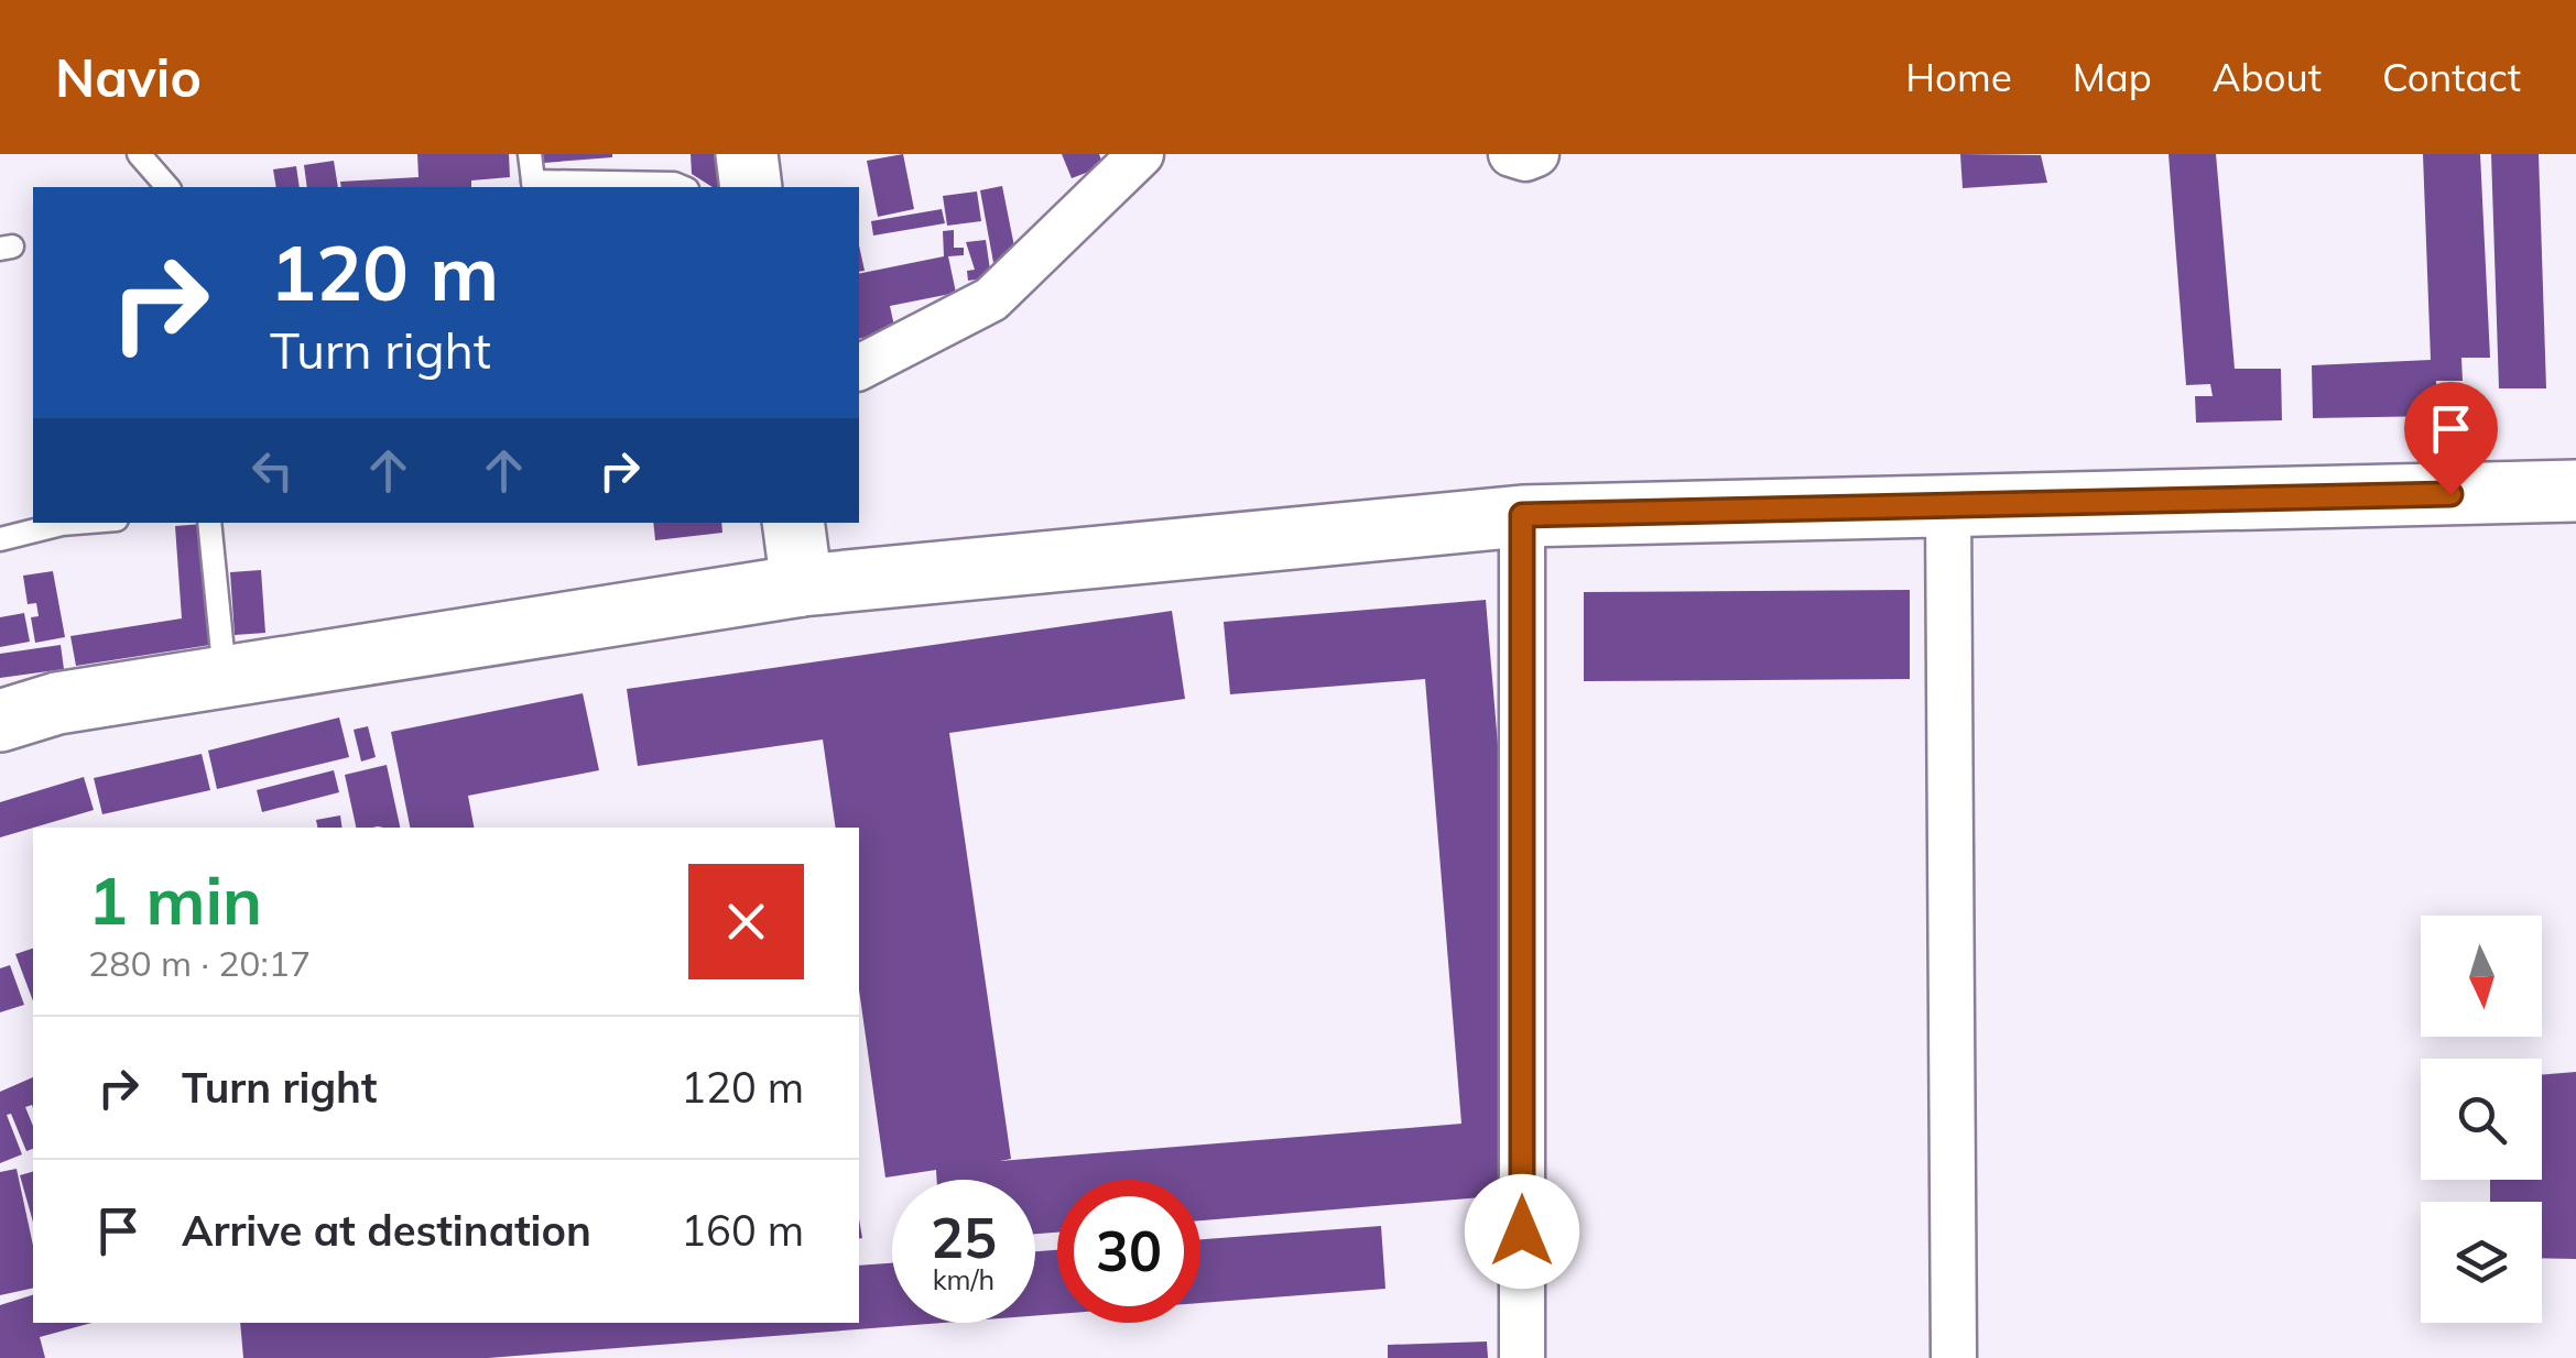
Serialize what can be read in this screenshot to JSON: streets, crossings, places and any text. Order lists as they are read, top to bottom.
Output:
{
  "north": "bottom",
  "page": {
    "header": "Navio",
    "nav": [
      "Home",
      "Map",
      "About",
      "Contact"
    ],
    "turn": ["120 m", "Turn right"],
    "heading": ["1 min", "280 m · 20:17"],
    "list": [
      {
        "name": "Turn right",
        "value": "120 m"
      },
      {
        "name": "Arrive at destination",
        "value": "160 m"
      }
    ],
    "speed": "25 km/h",
    "limit": "30"
  }
}
